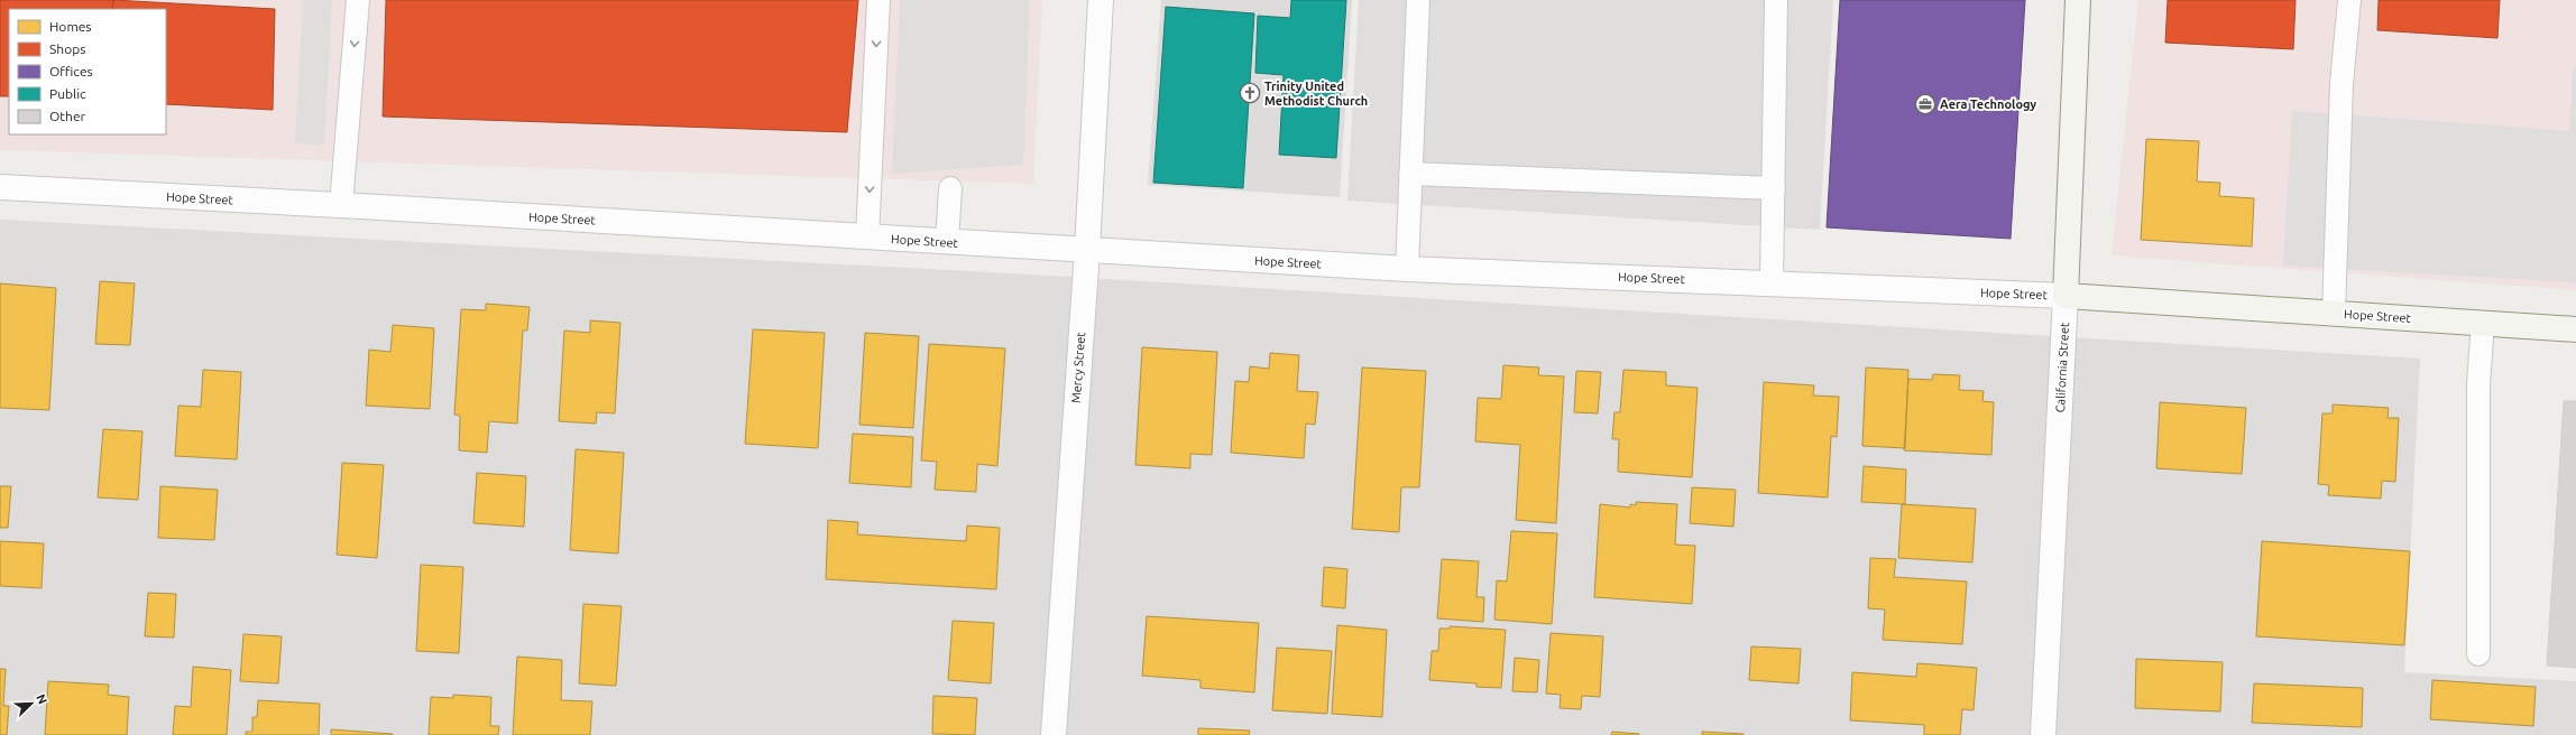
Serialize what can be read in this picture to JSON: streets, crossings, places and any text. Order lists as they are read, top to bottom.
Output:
{
  "streets": {
    "street": ["Hope Street", "Mercy Street", "California Street"]
  },
  "crossings": [
    ["Hope Street", "Mercy Street"],
    ["Hope Street", "California Street"]
  ],
  "places": {
    "church": ["Trinity United Methodist Church"],
    "office": ["Aera Technology"]
  },
  "legend": [
    "Homes",
    "Shops",
    "Offices",
    "Public",
    "Other"
  ],
  "north": "top right"
}
